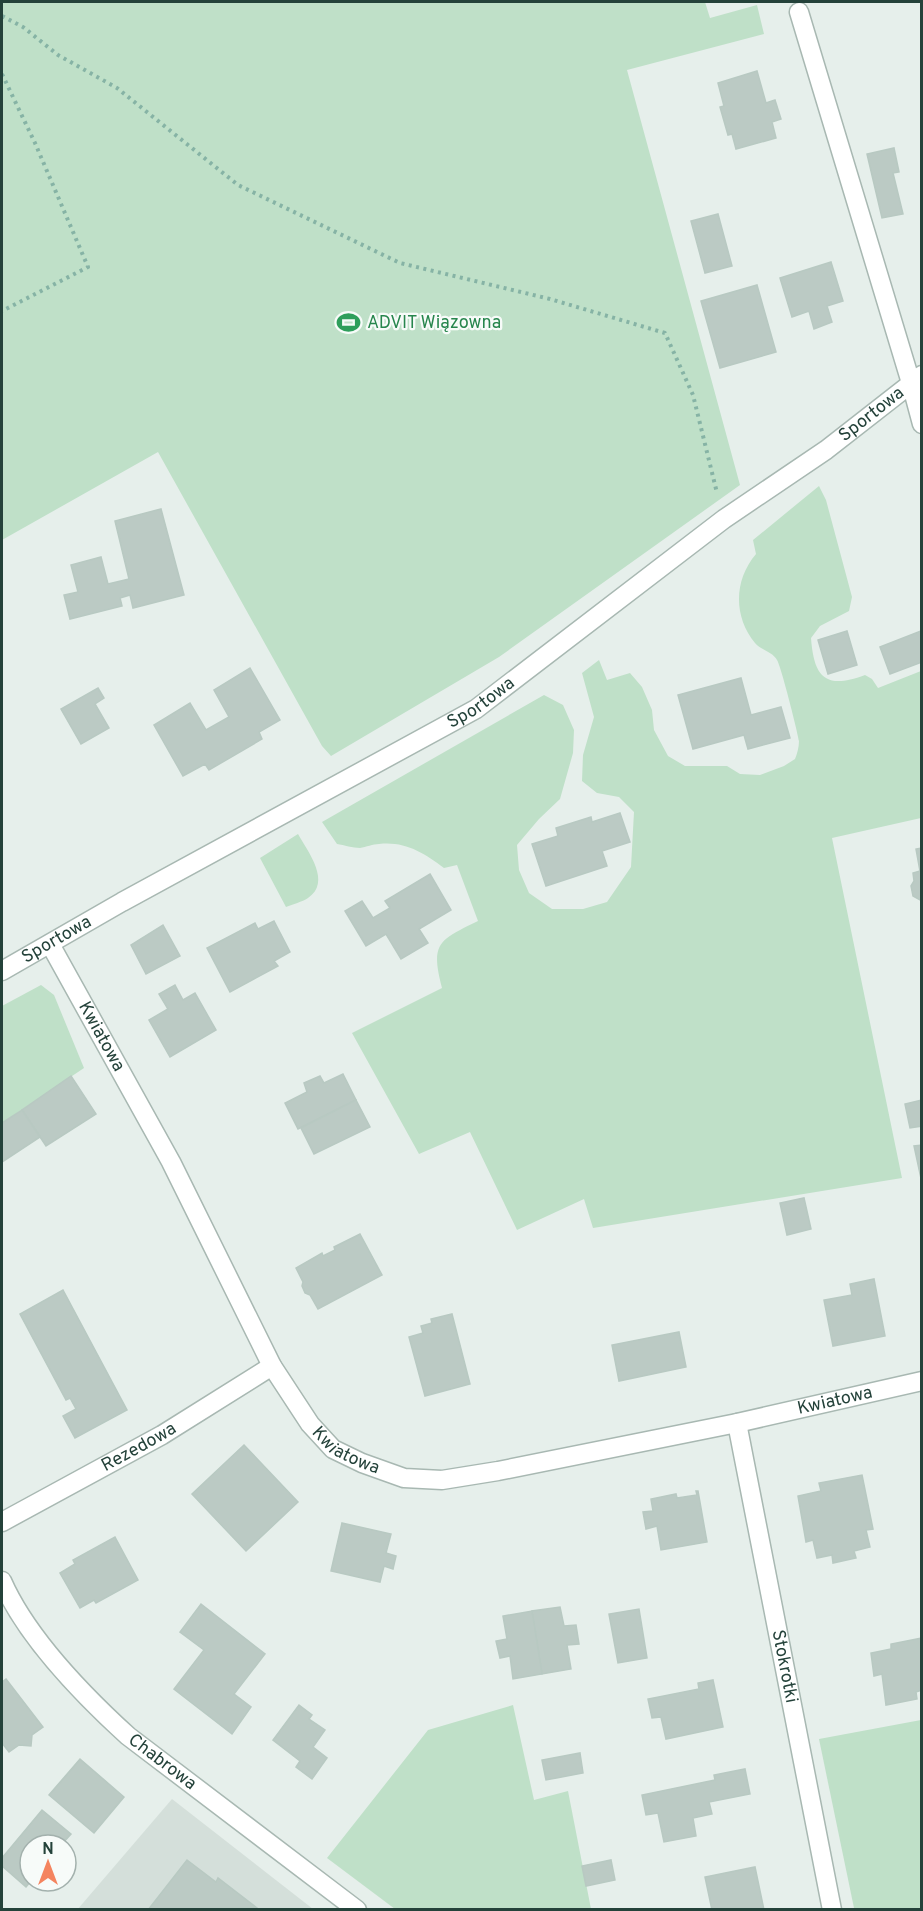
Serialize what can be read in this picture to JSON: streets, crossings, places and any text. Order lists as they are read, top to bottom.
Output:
{
  "streets": {
    "street": [
      "Sportowa",
      "Kwiatowa",
      "Rezedowa",
      "Stokrotki",
      "Chabrowa"
    ]
  },
  "crossings": [
    ["Sportowa", "Kwiatowa"],
    ["Kwiatowa", "Rezedowa"],
    ["Kwiatowa", "Stokrotki"]
  ],
  "places": {
    "sports": ["ADVIT Wiązowna"]
  },
  "north": "top"
}
